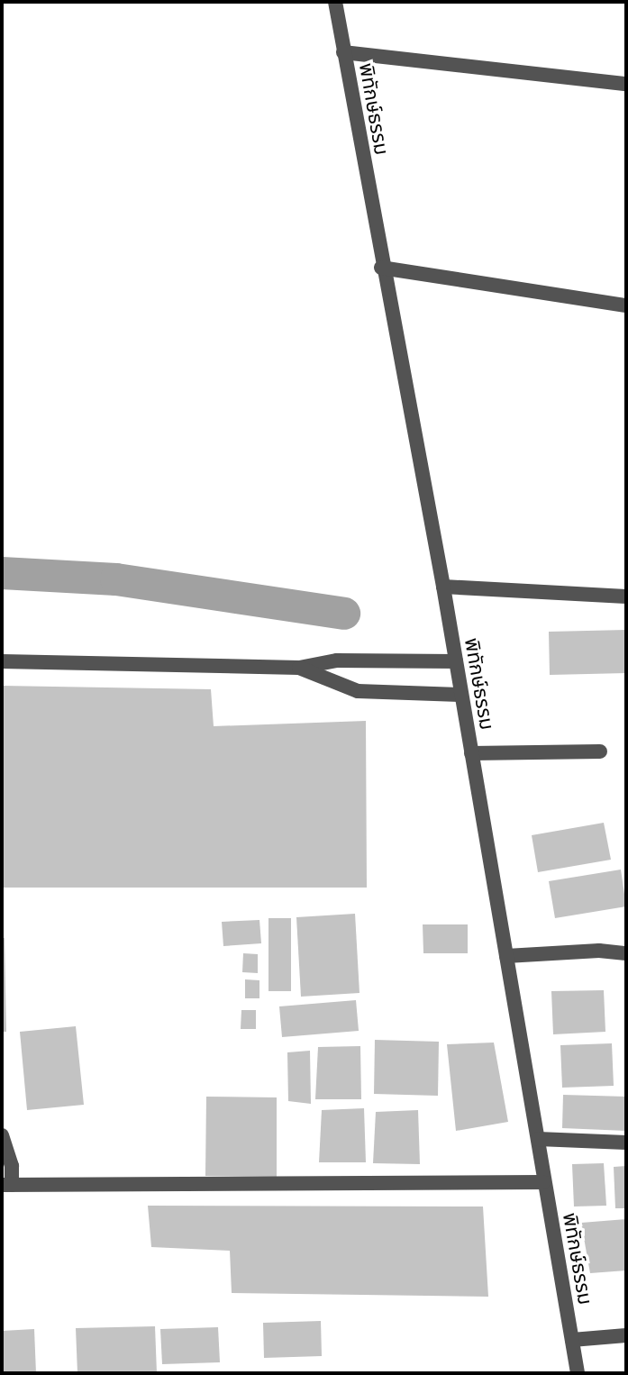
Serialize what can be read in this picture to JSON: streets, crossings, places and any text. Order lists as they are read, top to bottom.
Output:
{
  "streets": {
    "street": ["พิทักษ์ธรรม"]
  }
}
